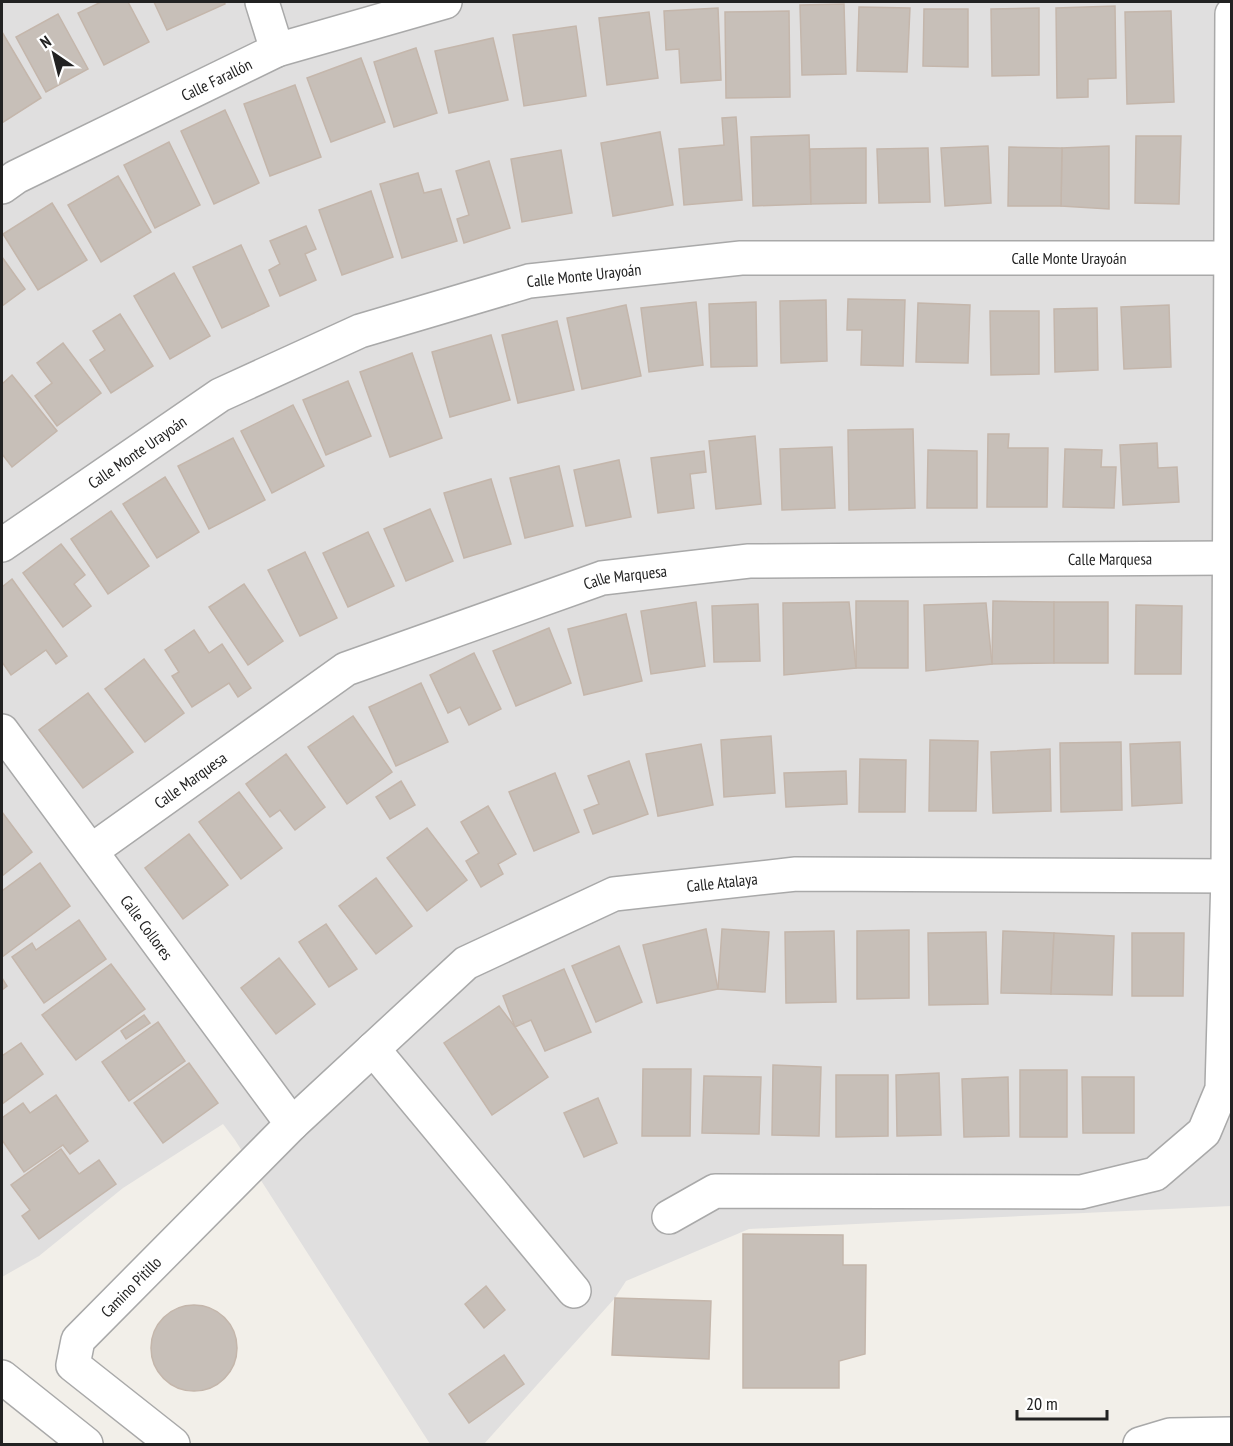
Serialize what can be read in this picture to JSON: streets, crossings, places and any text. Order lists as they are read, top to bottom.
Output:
{
  "streets": {
    "street": [
      "Calle Farallón",
      "Calle Monte Urayoán",
      "Calle Marquesa",
      "Calle Atalaya",
      "Calle Collores",
      "Camino Pitillo"
    ]
  },
  "crossings": [
    ["Calle Marquesa", "Calle Collores"],
    ["Calle Atalaya", "Calle Collores"],
    ["Calle Atalaya", "Camino Pitillo"],
    ["Calle Collores", "Camino Pitillo"]
  ],
  "scale_bar": "20 m",
  "north": "top left"
}
